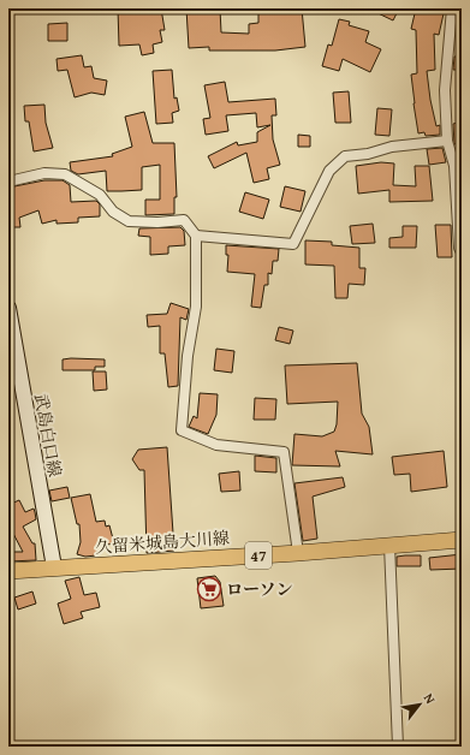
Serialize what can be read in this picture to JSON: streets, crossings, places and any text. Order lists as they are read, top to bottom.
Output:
{
  "streets": {
    "main road": ["武島白口線", "久留米城島大川線", "47"]
  },
  "crossings": [
    ["武島白口線", "久留米城島大川線"]
  ],
  "places": {
    "supermarket": ["ローソン"]
  },
  "north": "top right"
}
